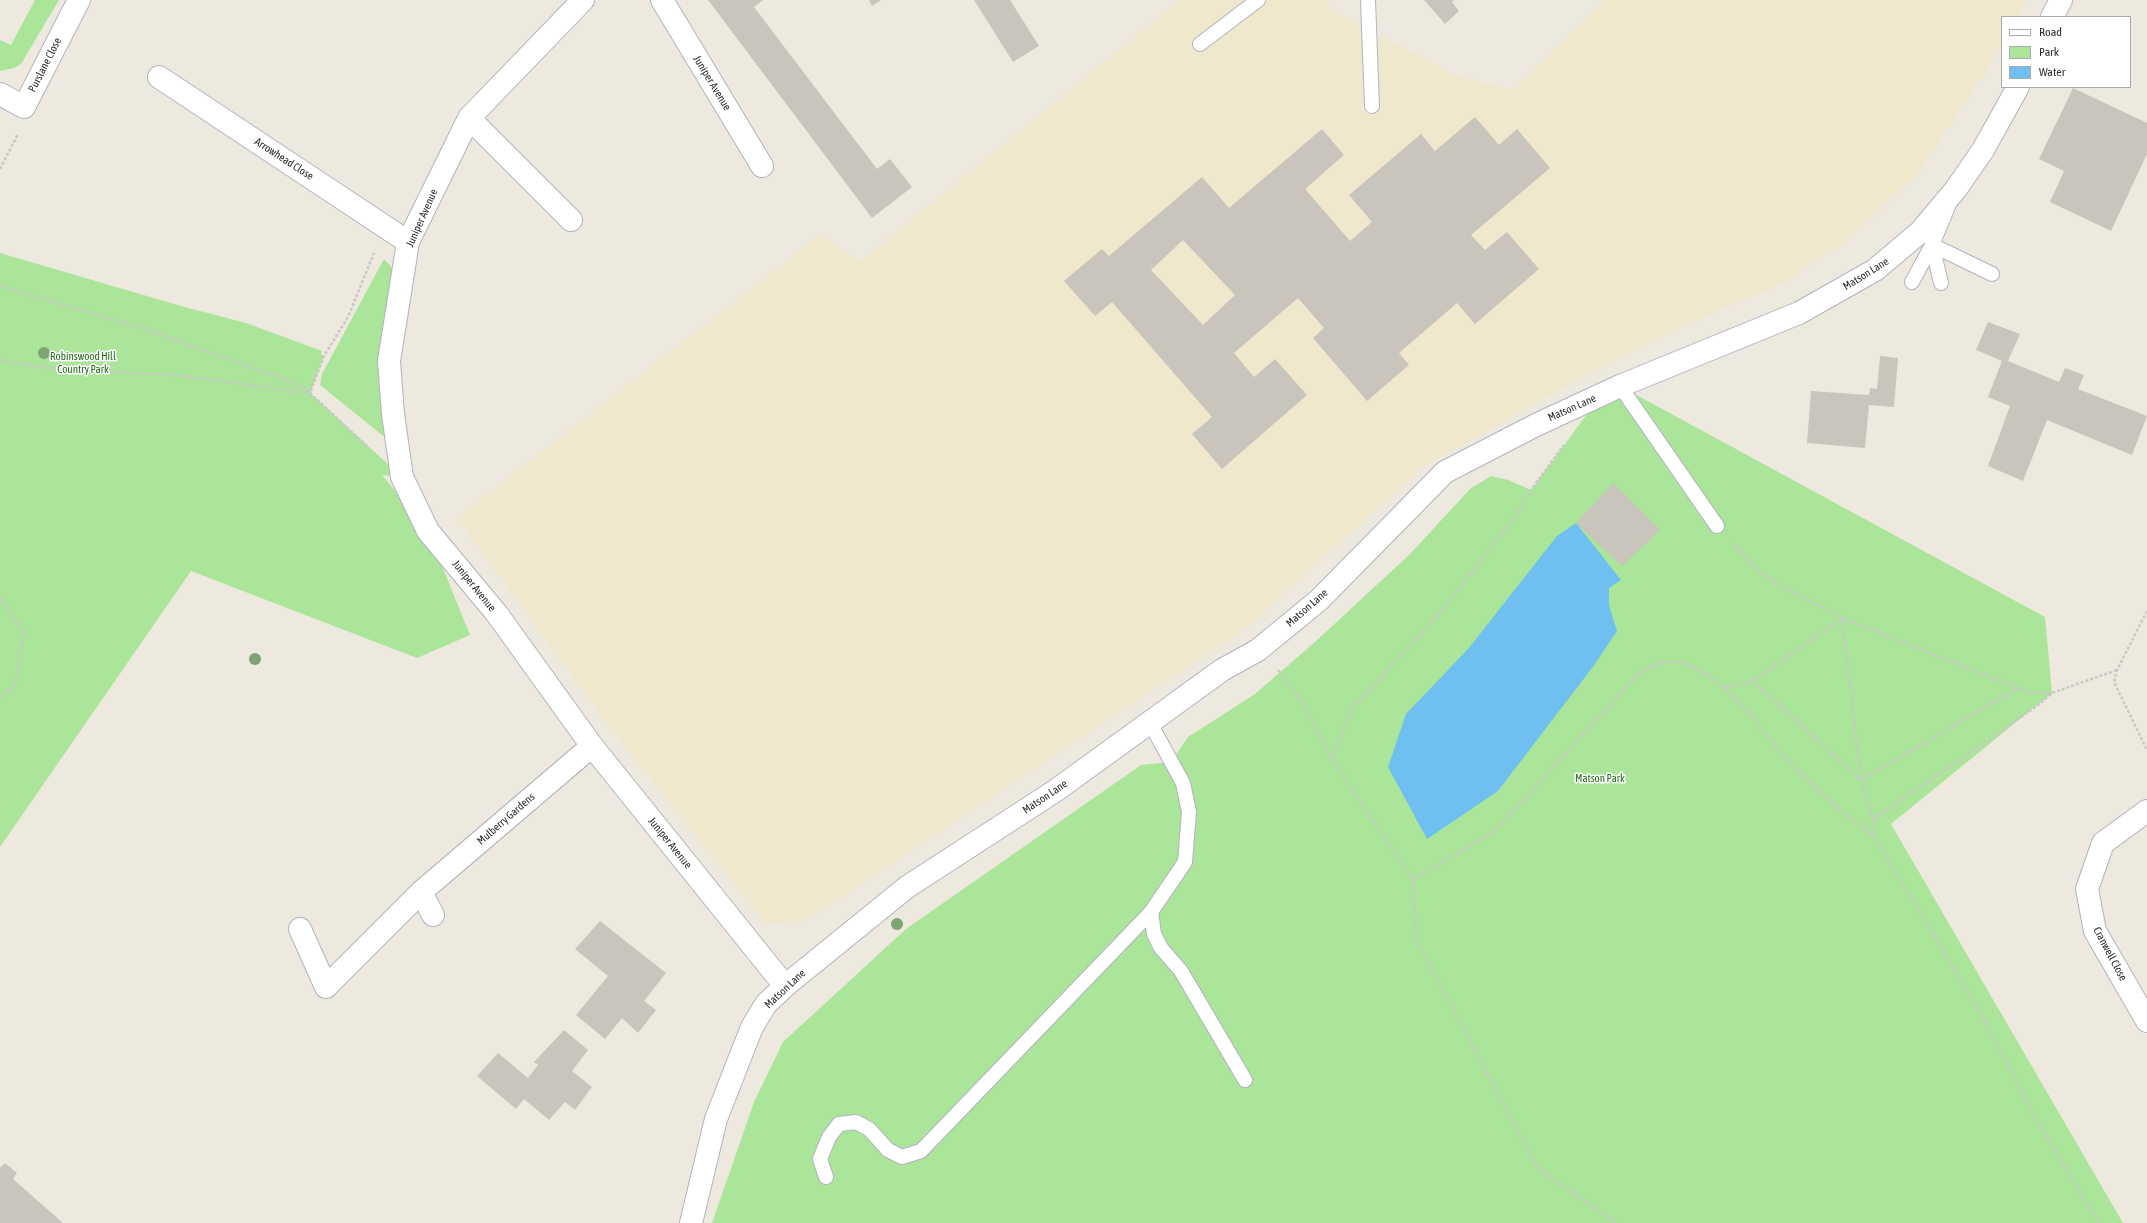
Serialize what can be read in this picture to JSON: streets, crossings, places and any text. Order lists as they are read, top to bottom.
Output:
{
  "streets": {
    "street": [
      "Purslane Close",
      "Juniper Avenue",
      "Arrowhead Close",
      "Matson Lane",
      "Mulberry Gardens",
      "Cranwell Close"
    ]
  },
  "crossings": [
    ["Juniper Avenue", "Arrowhead Close"],
    ["Juniper Avenue", "Matson Lane"],
    ["Juniper Avenue", "Mulberry Gardens"]
  ],
  "parks": ["Robinswood Hill Country Park", "Matson Park"],
  "legend": ["Road", "Park", "Water"]
}
